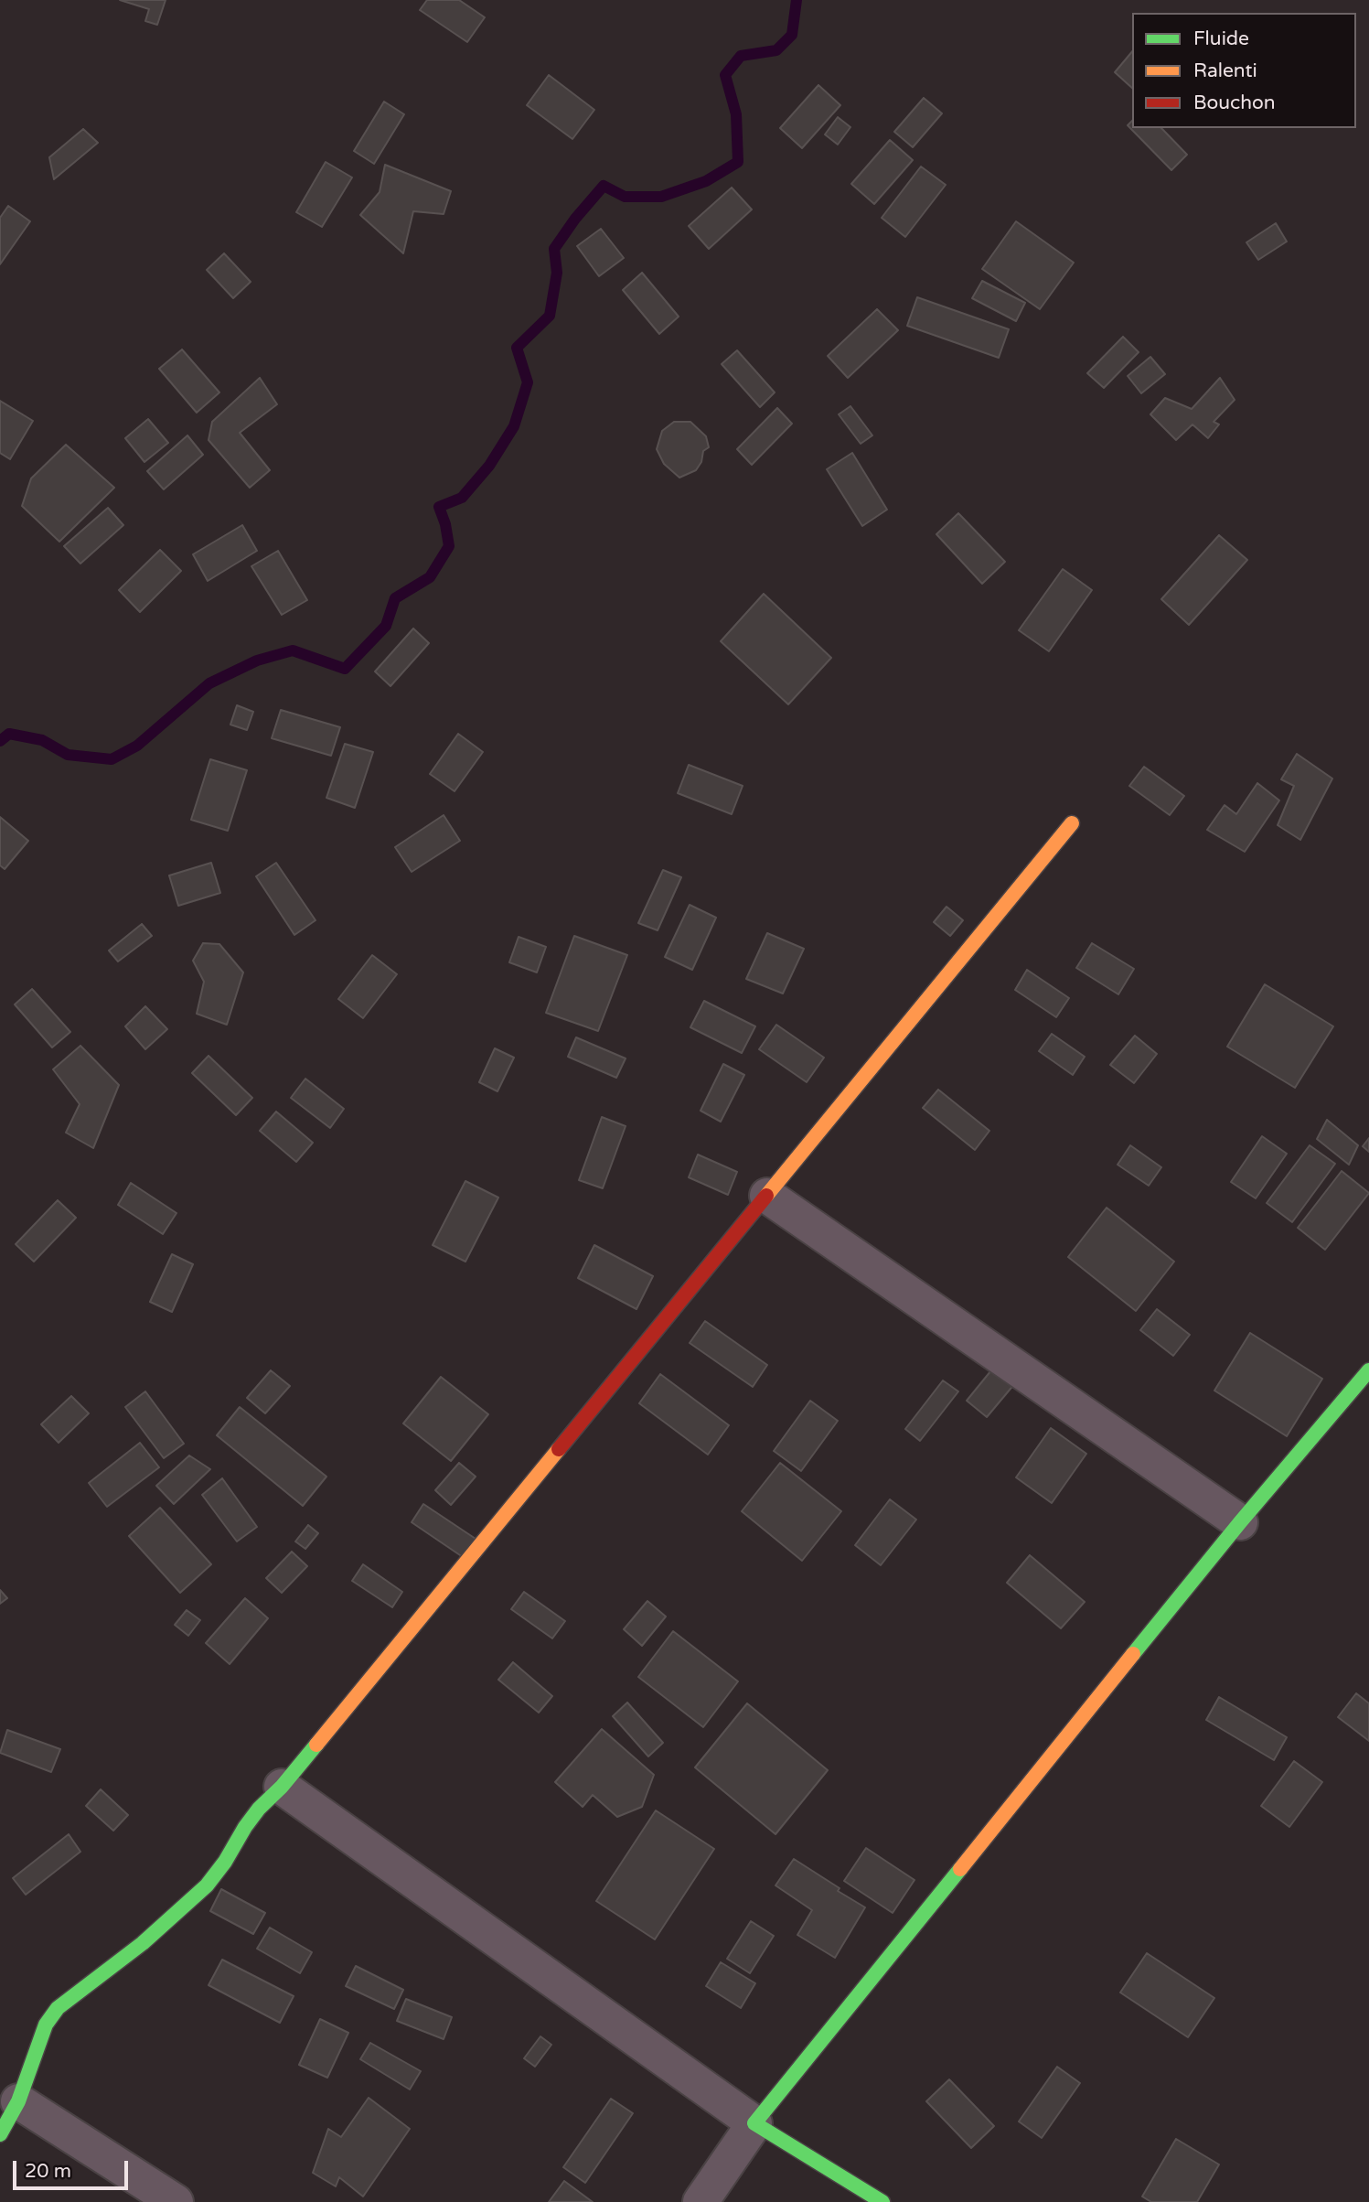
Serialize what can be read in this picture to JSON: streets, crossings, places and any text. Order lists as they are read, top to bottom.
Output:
{
  "legend": ["Fluide", "Ralenti", "Bouchon"],
  "scale_bar": "20 m"
}
